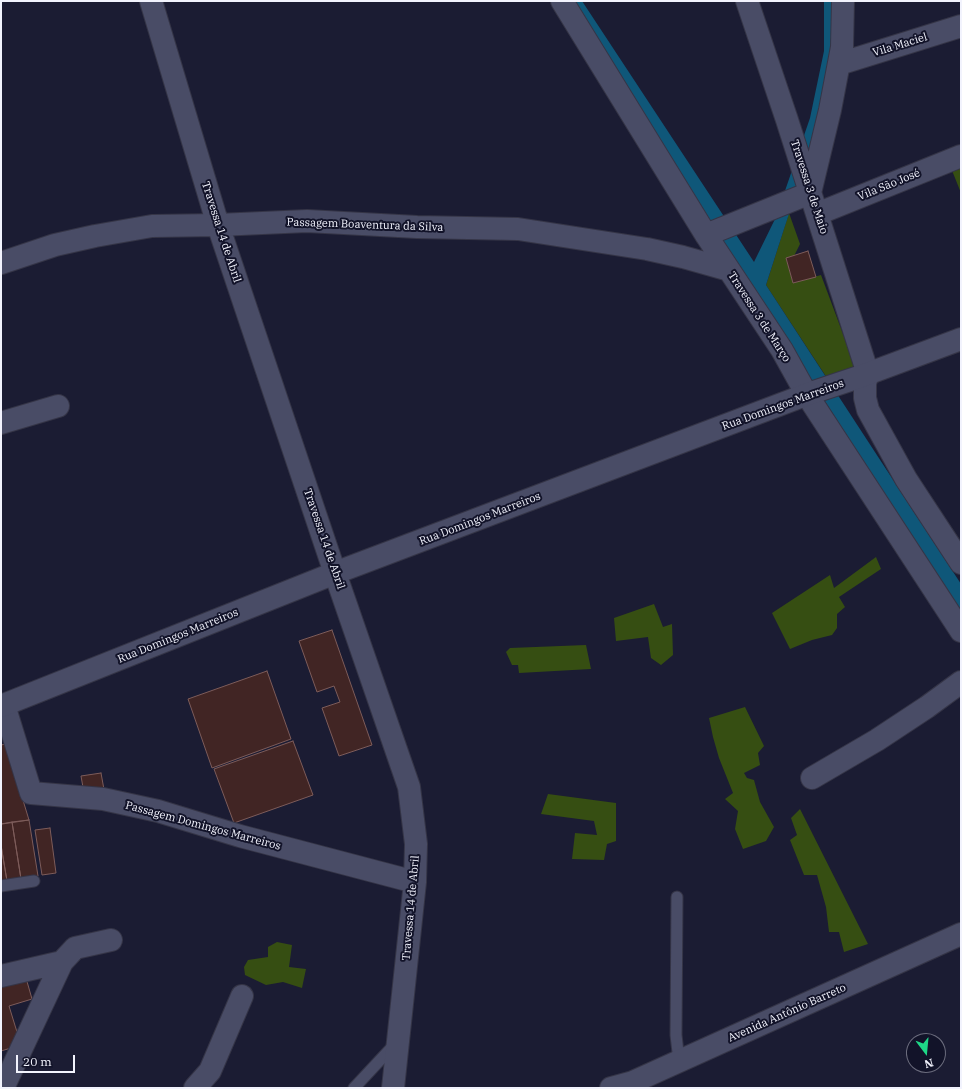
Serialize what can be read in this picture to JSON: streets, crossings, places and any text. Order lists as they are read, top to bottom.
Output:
{
  "streets": {
    "street": [
      "Vila Maciel",
      "Vila São José",
      "Travessa 3 de Maio",
      "Passagem Boaventura da Silva",
      "Travessa 14 de Abril",
      "Travessa 3 de Março",
      "Rua Domingos Marreiros",
      "Passagem Domingos Marreiros",
      "Avenida Antônio Barreto"
    ]
  },
  "crossings": [
    ["Vila São José", "Travessa 3 de Maio"],
    ["Travessa 3 de Maio", "Rua Domingos Marreiros"],
    ["Passagem Boaventura da Silva", "Travessa 14 de Abril"],
    ["Passagem Boaventura da Silva", "Travessa 3 de Março"],
    ["Travessa 14 de Abril", "Rua Domingos Marreiros"],
    ["Travessa 14 de Abril", "Passagem Domingos Marreiros"],
    ["Travessa 3 de Março", "Rua Domingos Marreiros"],
    ["Rua Domingos Marreiros", "Passagem Domingos Marreiros"]
  ],
  "scale_bar": "20 m",
  "north": "bottom"
}
